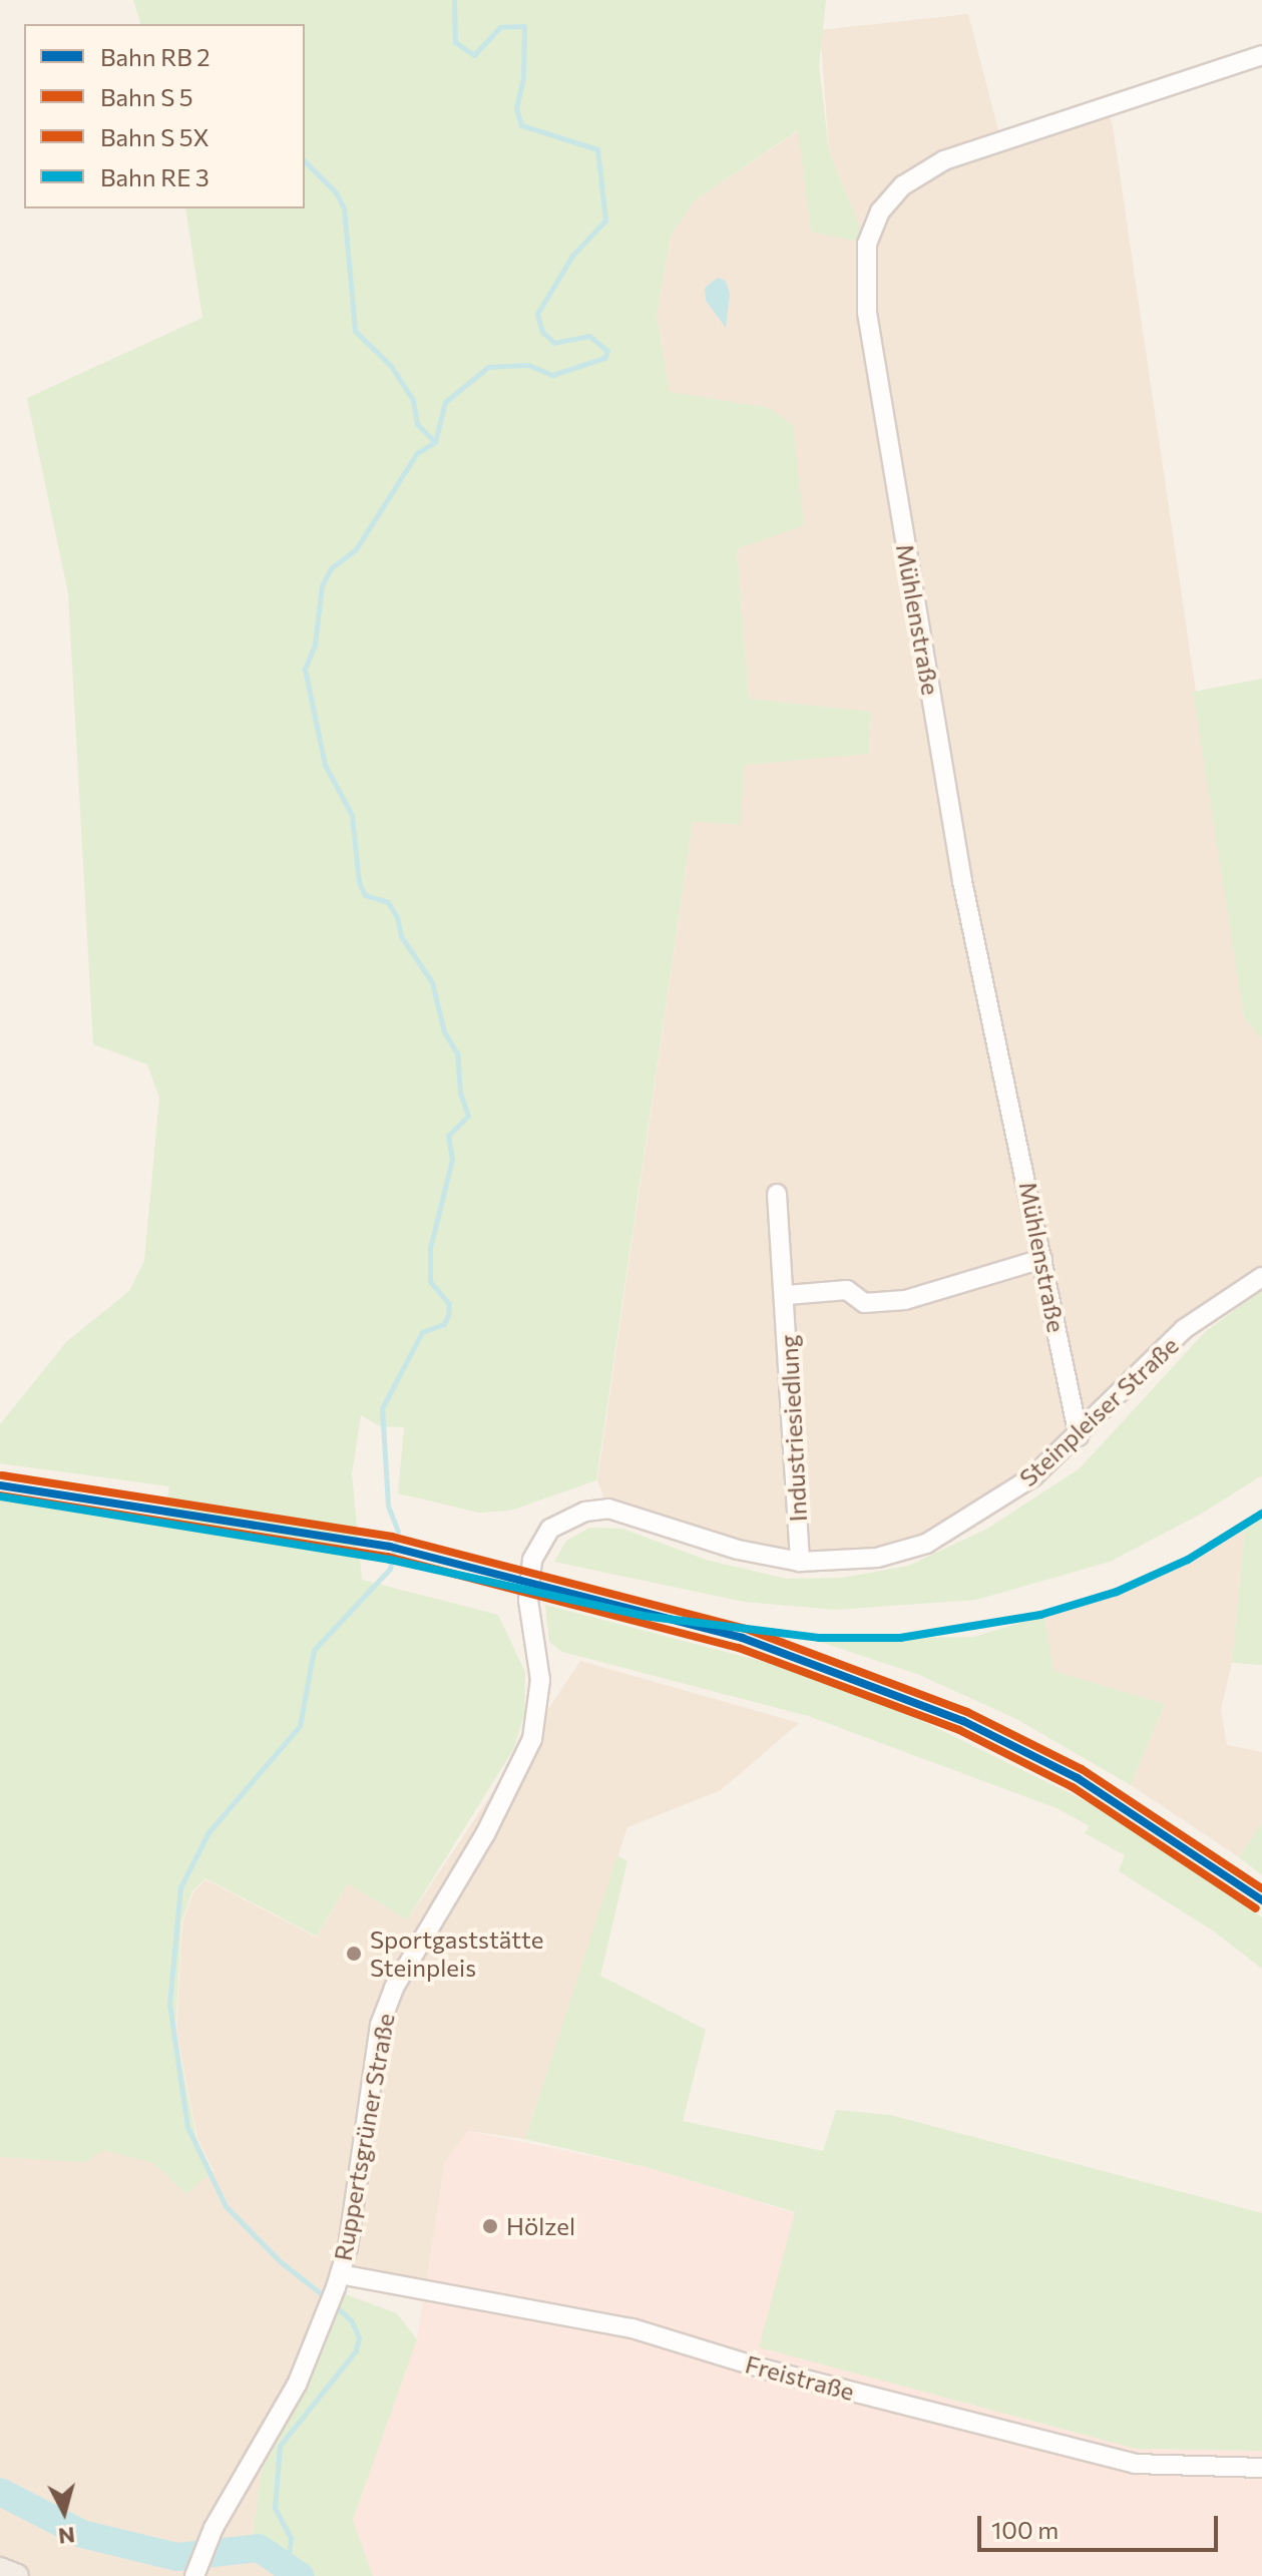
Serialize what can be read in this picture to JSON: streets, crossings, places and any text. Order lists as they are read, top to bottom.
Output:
{
  "streets": {
    "street": [
      "Mühlenstraße",
      "Steinpleiser Straße",
      "Industriesiedlung",
      "Ruppertsgrüner Straße",
      "Freistraße"
    ]
  },
  "crossings": [
    ["Mühlenstraße", "Steinpleiser Straße"],
    ["Steinpleiser Straße", "Industriesiedlung"],
    ["Steinpleiser Straße", "Ruppertsgrüner Straße"],
    ["Ruppertsgrüner Straße", "Freistraße"]
  ],
  "places": ["Sportgaststätte Steinpleis", "Hölzel"],
  "legend": [
    "Bahn RB 2",
    "Bahn S 5",
    "Bahn S 5X",
    "Bahn RE 3"
  ],
  "scale_bar": "100 m",
  "north": "bottom"
}
